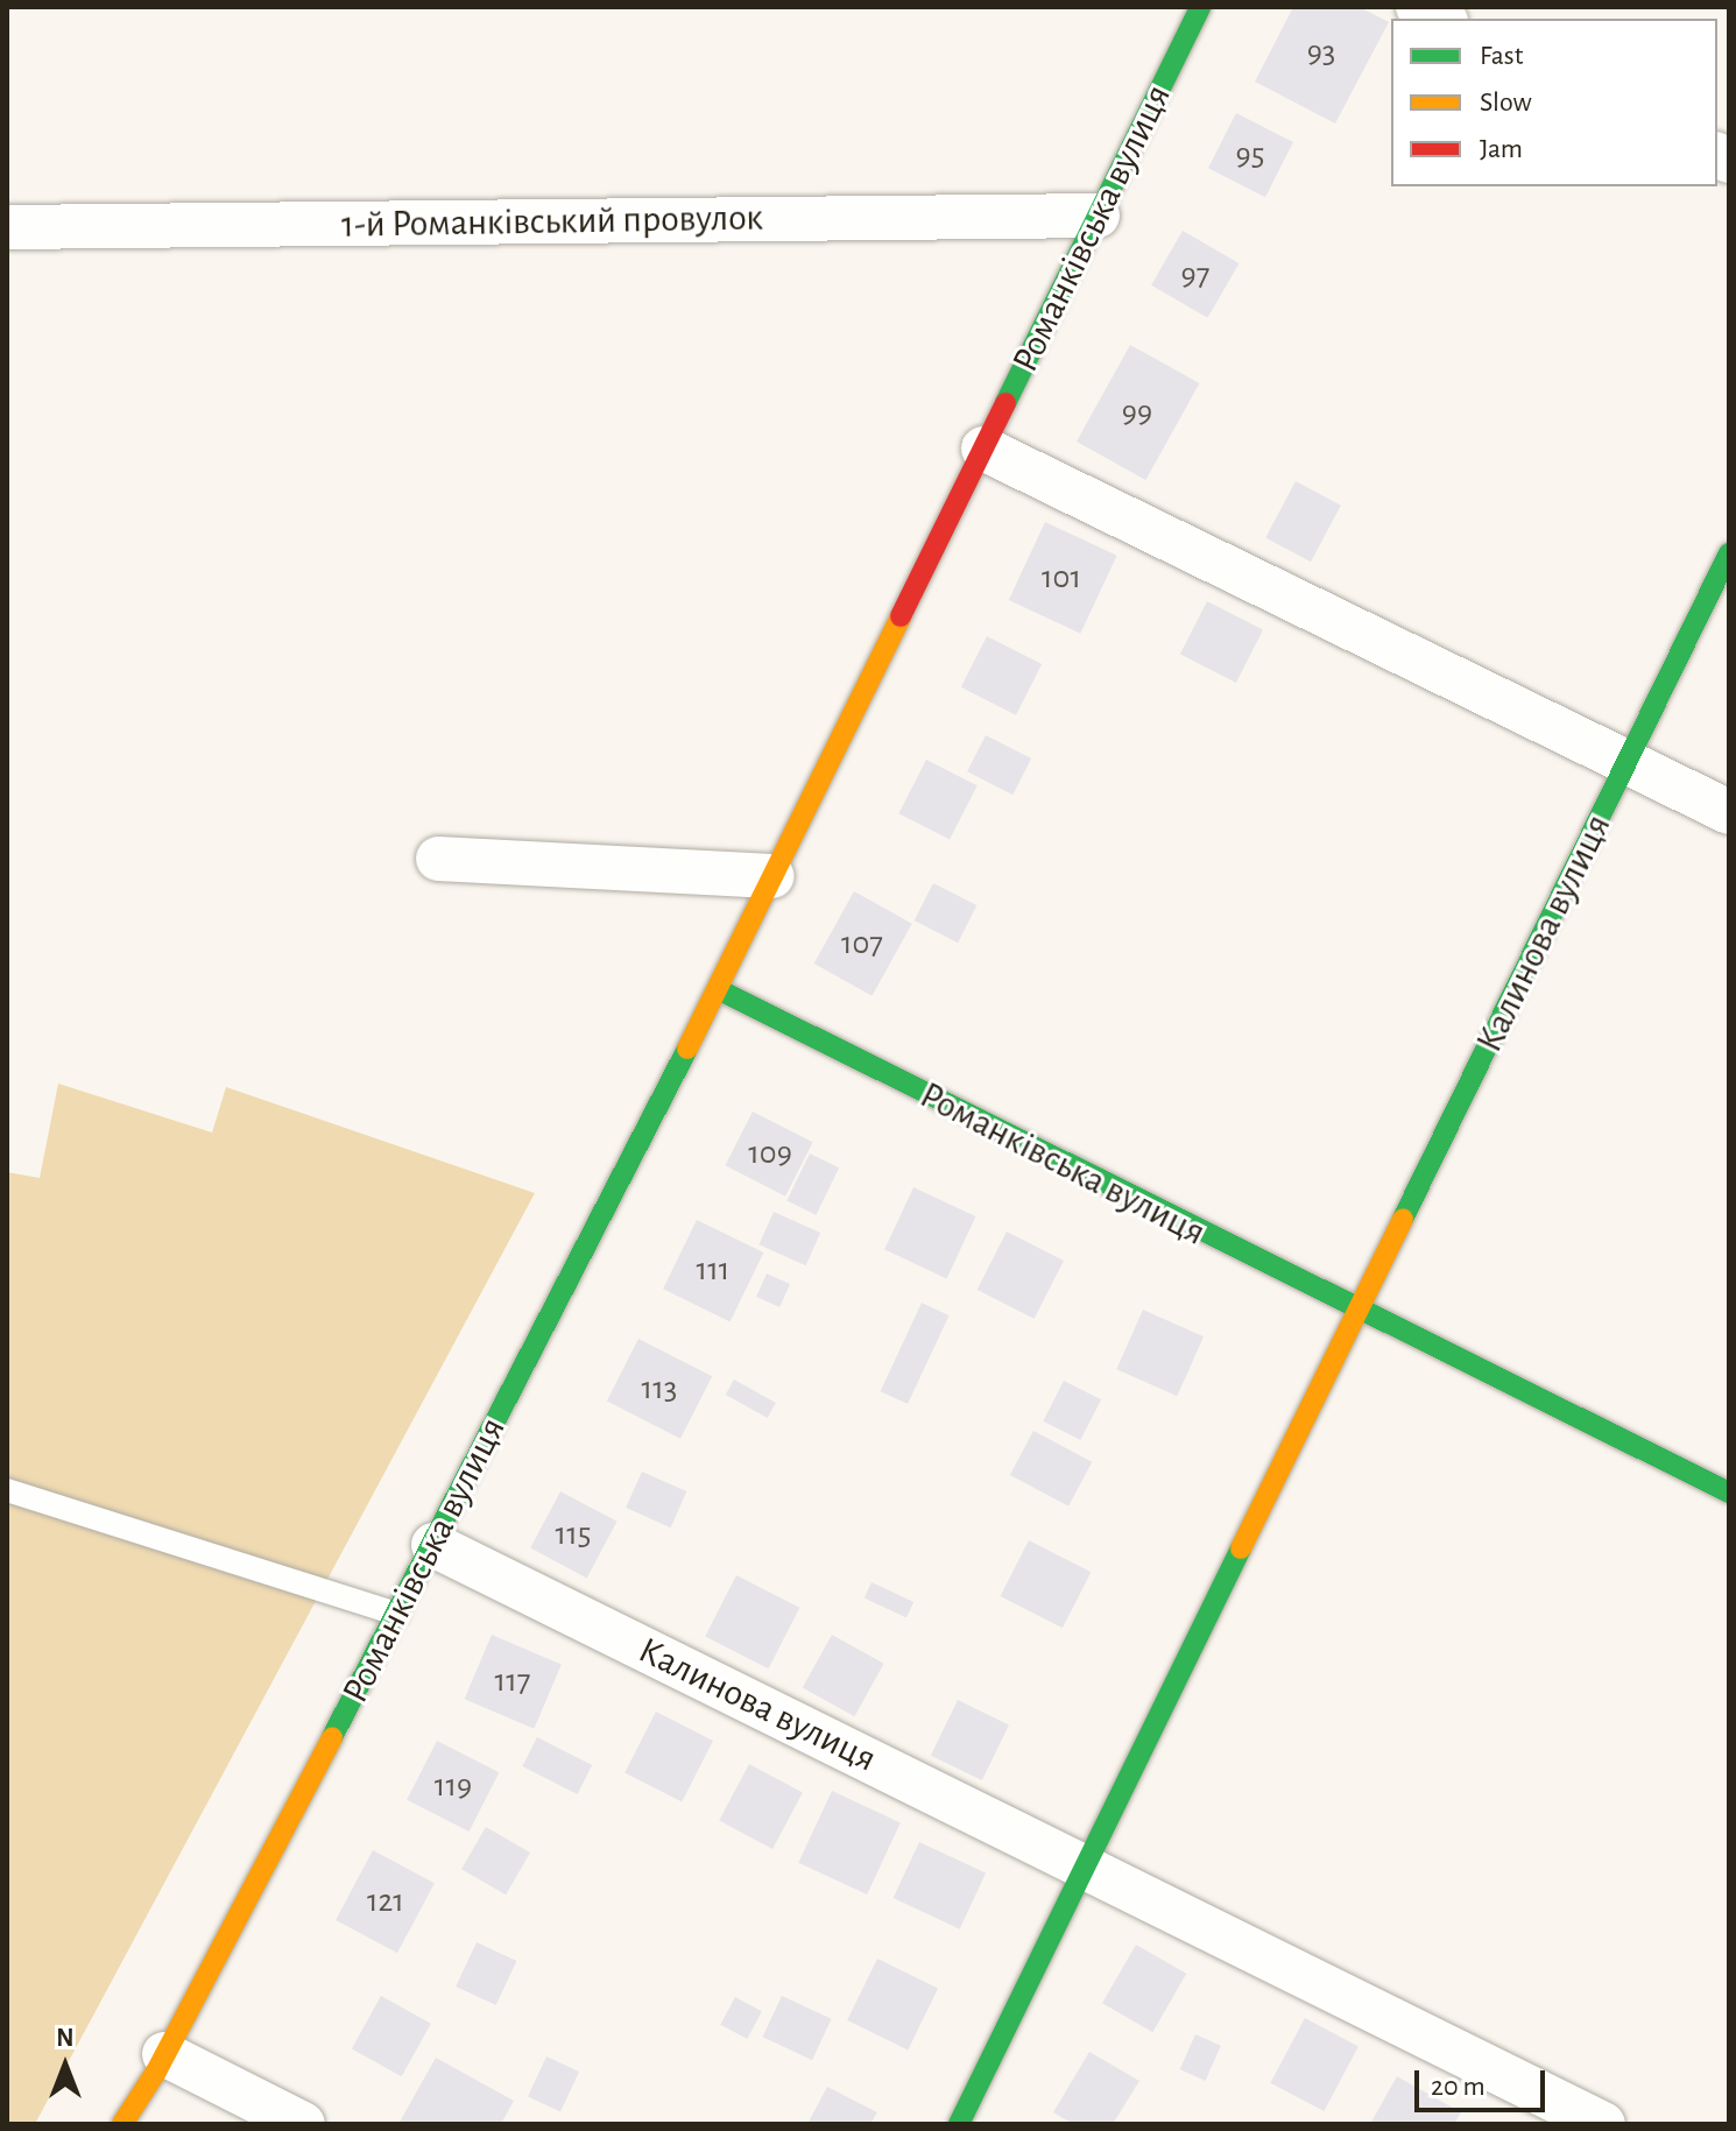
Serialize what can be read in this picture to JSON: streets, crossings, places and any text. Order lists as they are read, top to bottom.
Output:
{
  "streets": {
    "street": ["1-й Романківський провулок", "Романківська вулиця", "Калинова вулиця"]
  },
  "crossings": [
    ["1-й Романківський провулок", "Романківська вулиця"],
    ["Романківська вулиця", "Калинова вулиця"]
  ],
  "house_numbers": [
    "93",
    "95",
    "97",
    "99",
    "101",
    "107",
    "109",
    "111",
    "113",
    "115",
    "117",
    "119",
    "121"
  ],
  "legend": ["Fast", "Slow", "Jam"],
  "scale_bar": "20 m",
  "north": "top"
}
